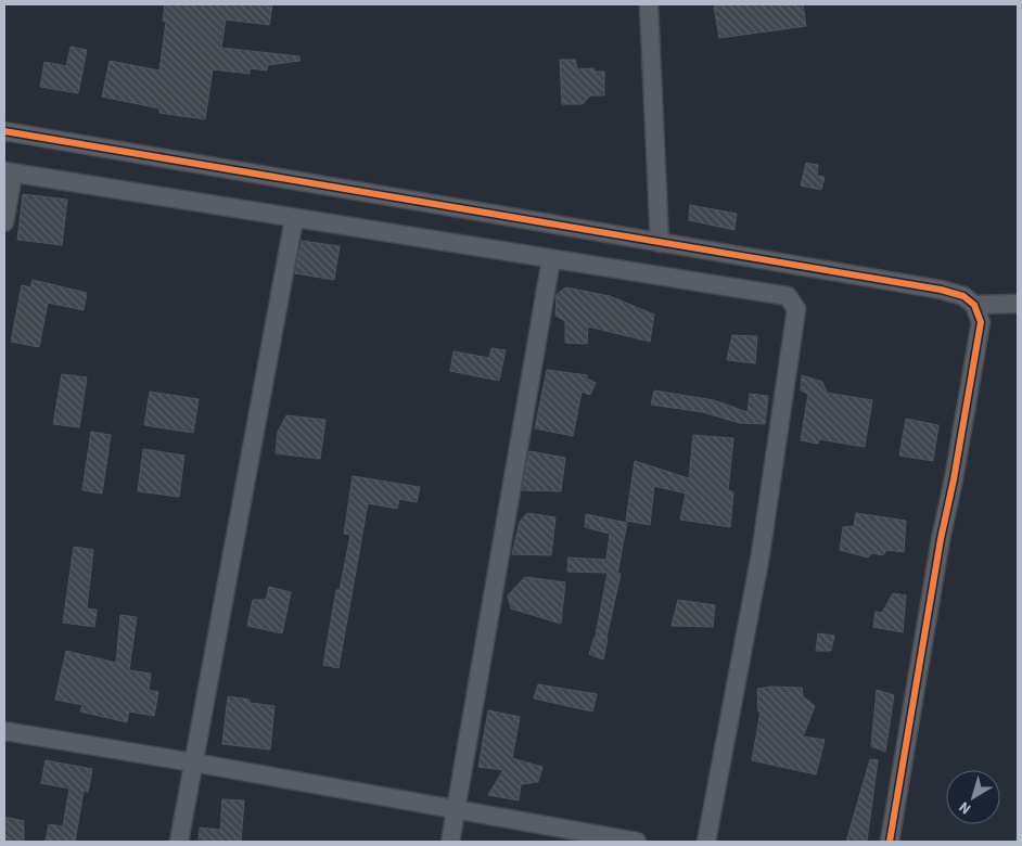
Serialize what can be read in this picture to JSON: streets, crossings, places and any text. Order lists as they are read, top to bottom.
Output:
{
  "north": "bottom left"
}
